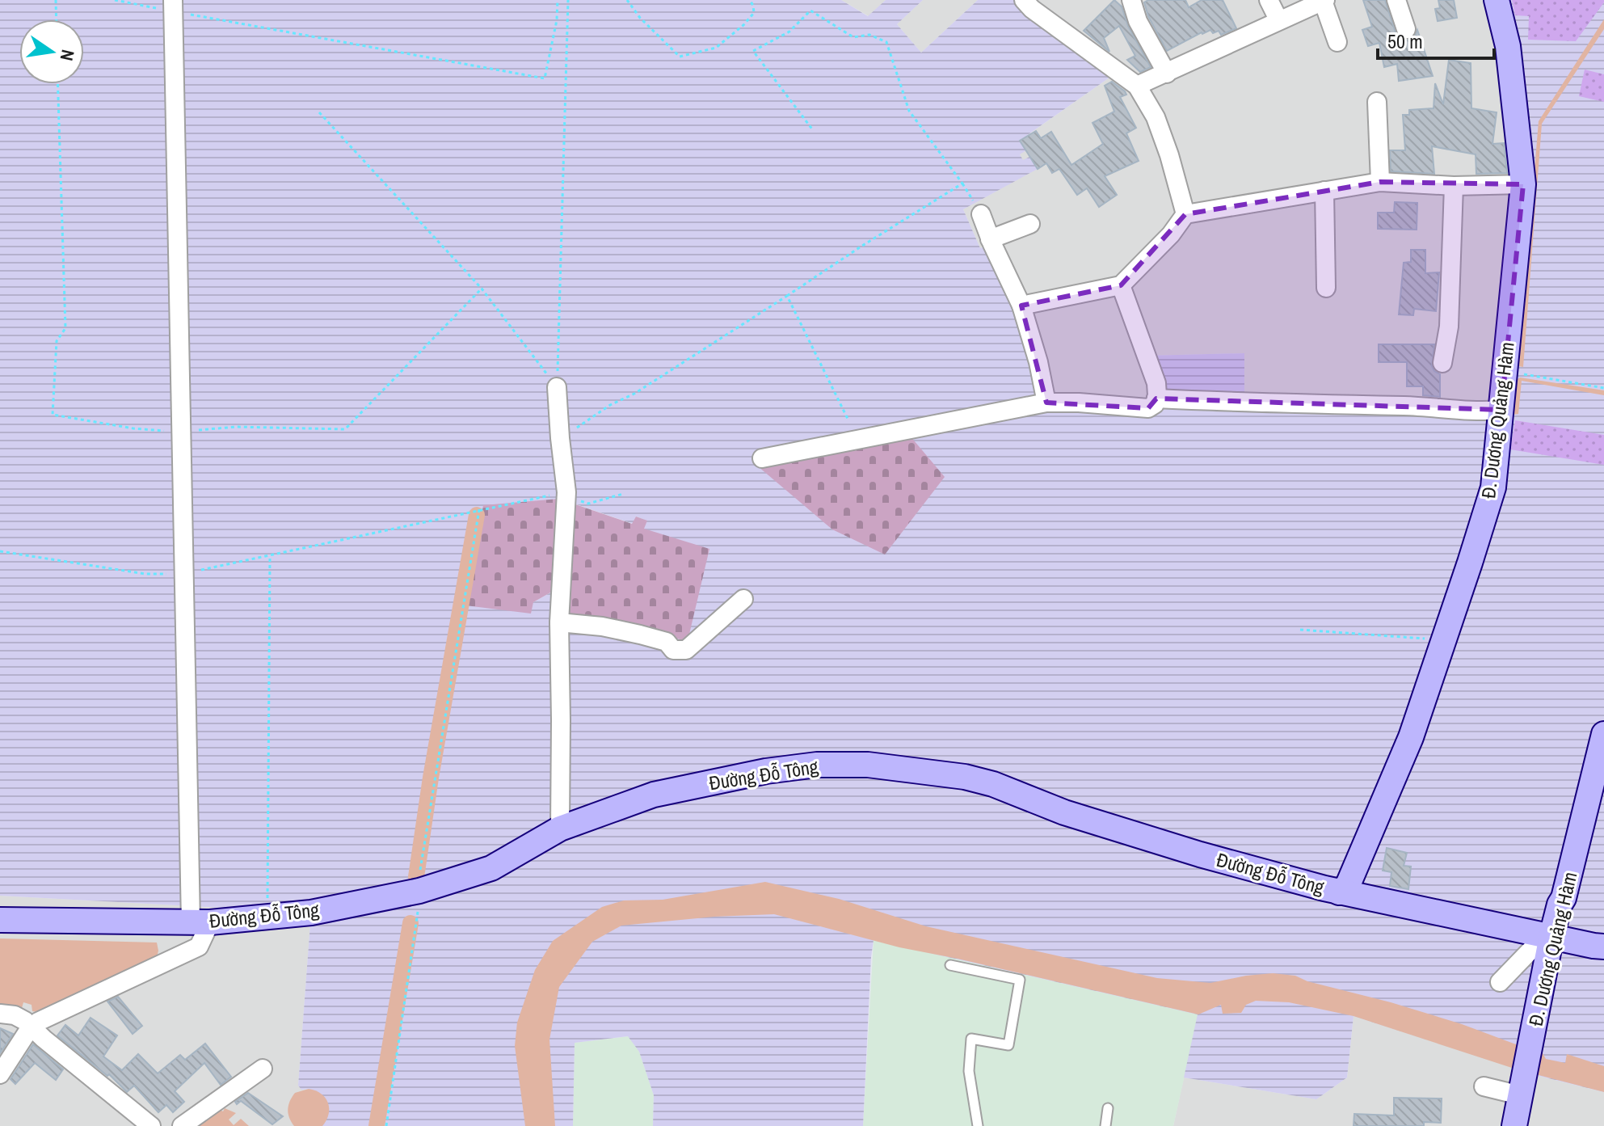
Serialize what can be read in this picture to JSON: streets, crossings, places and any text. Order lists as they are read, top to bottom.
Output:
{
  "streets": {
    "main road": ["Đ. Dương Quảng Hàm", "Đường Đỗ Tông"]
  },
  "crossings": [
    ["Đ. Dương Quảng Hàm", "Đường Đỗ Tông"]
  ],
  "scale_bar": "50 m",
  "north": "right"
}
